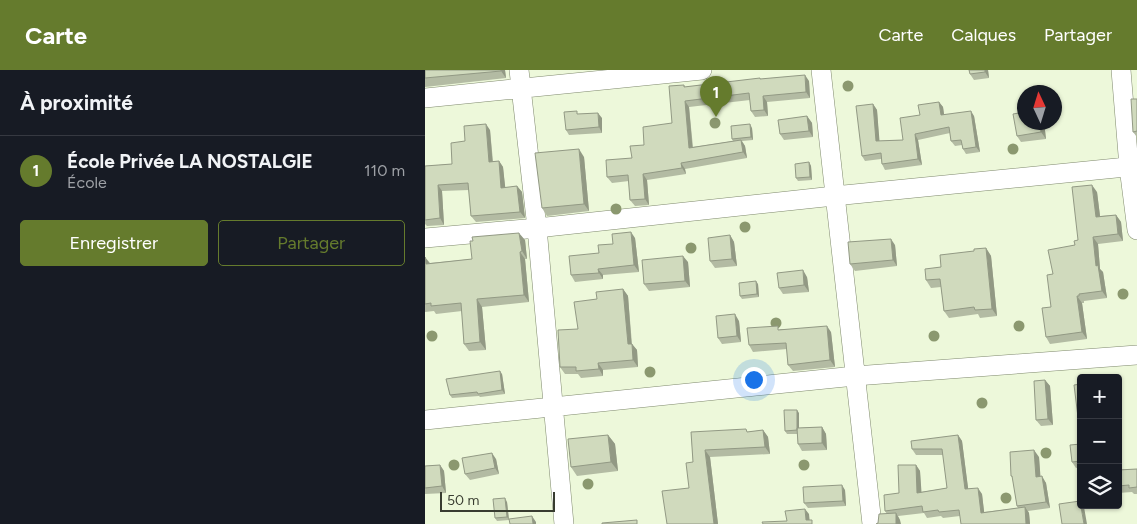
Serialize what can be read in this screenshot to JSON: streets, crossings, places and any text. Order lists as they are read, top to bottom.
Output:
{
  "scale_bar": "50 m",
  "north": "top",
  "page": {
    "header": "Carte",
    "nav": ["Carte", "Calques", "Partager"],
    "heading": "À proximité",
    "pins": "1",
    "list": [
      {
        "mark": "1",
        "name": "École Privée LA NOSTALGIE",
        "note": "École",
        "value": "110 m"
      }
    ],
    "buttons": ["Enregistrer", "Partager"],
    "map_buttons": ["+", "−"],
    "scale": "50 m"
  }
}
